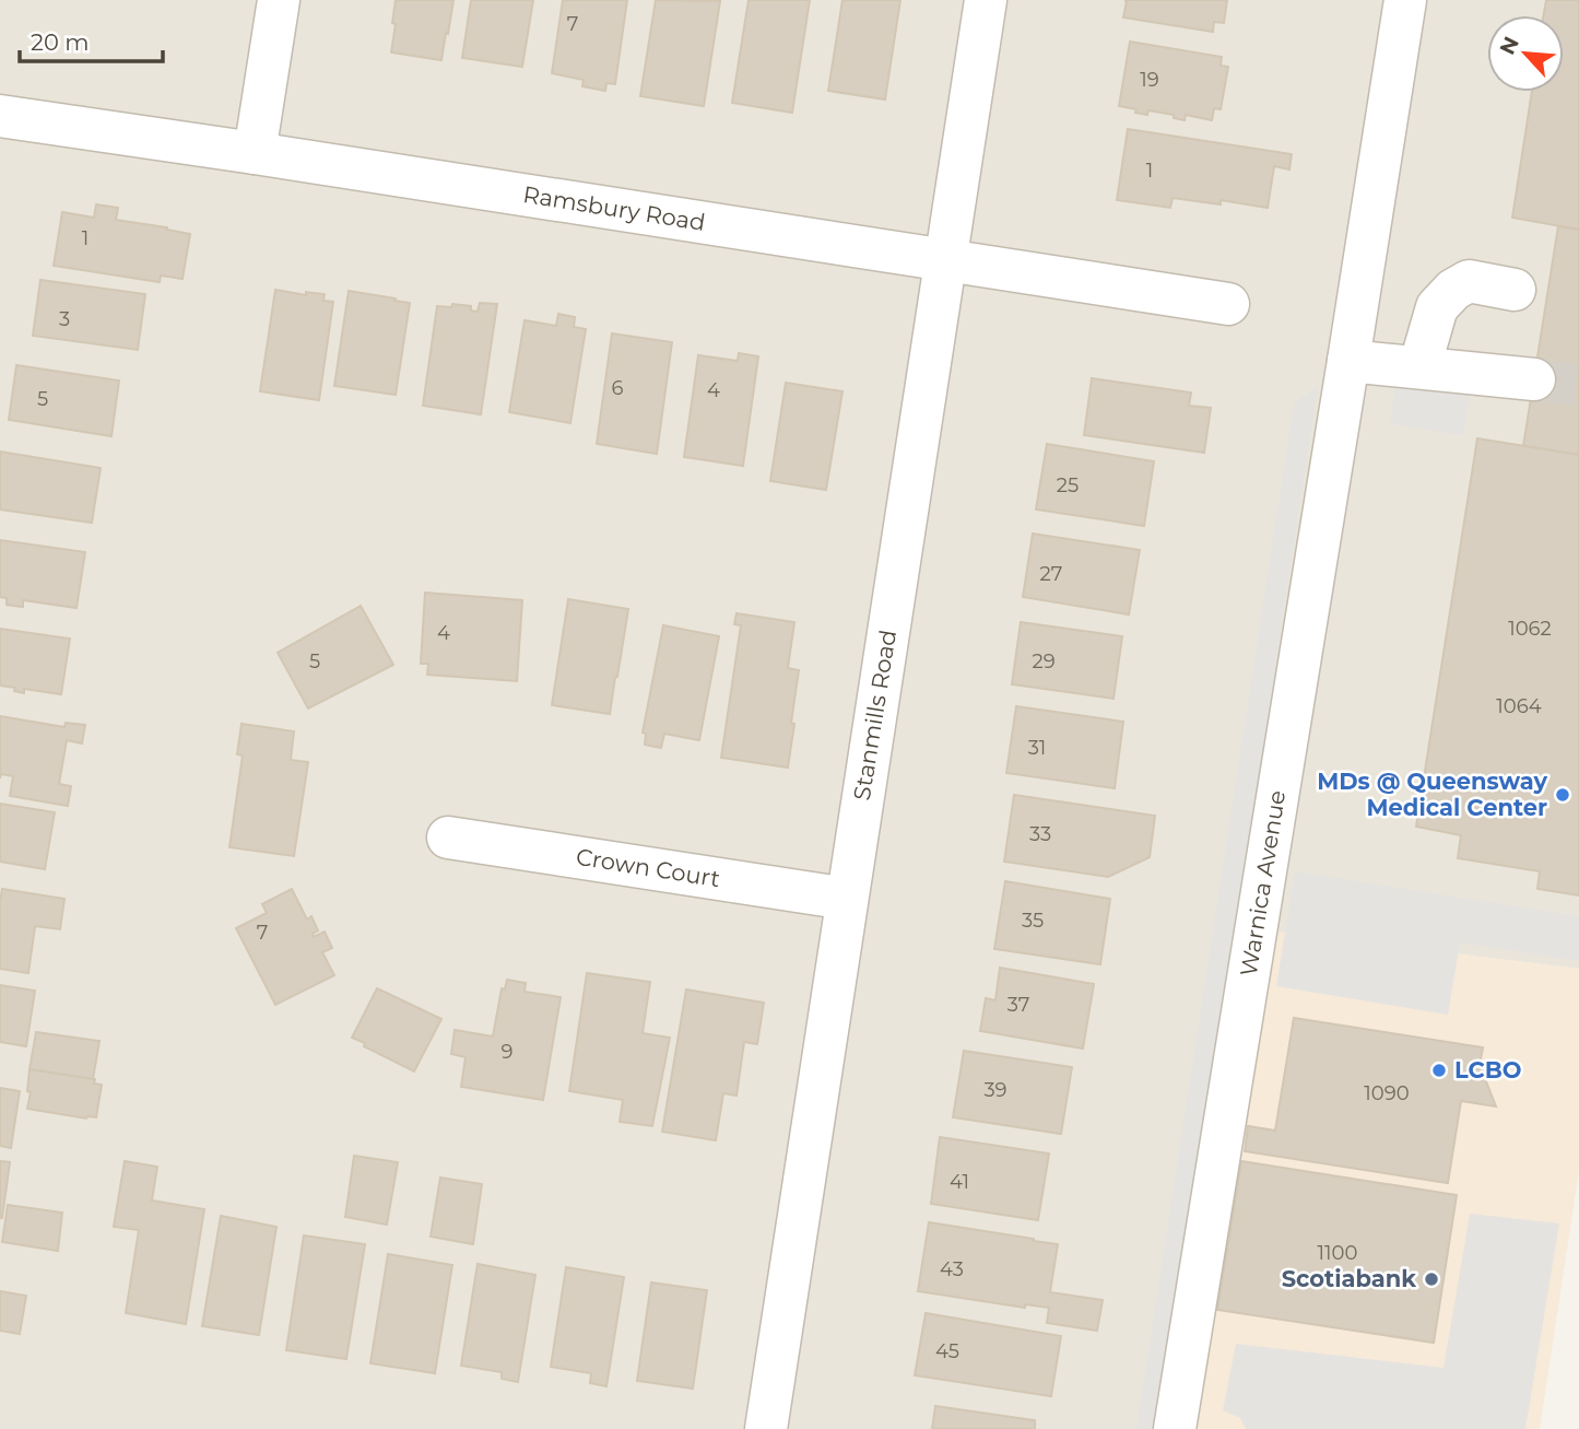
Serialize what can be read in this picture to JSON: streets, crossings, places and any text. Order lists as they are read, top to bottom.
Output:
{
  "streets": {
    "street": [
      "Ramsbury Road",
      "Stanmills Road",
      "Crown Court",
      "Warnica Avenue"
    ]
  },
  "crossings": [
    ["Ramsbury Road", "Stanmills Road"],
    ["Stanmills Road", "Crown Court"]
  ],
  "places": ["MDs @ Queensway Medical Center", "LCBO", "Scotiabank"],
  "house_numbers": [
    "7",
    "19",
    "1",
    "1",
    "3",
    "6",
    "4",
    "5",
    "25",
    "27",
    "1062",
    "4",
    "5",
    "29",
    "1064",
    "31",
    "33",
    "35",
    "7",
    "37",
    "9",
    "39",
    "1090",
    "41",
    "1100",
    "43",
    "45"
  ],
  "scale_bar": "20 m",
  "north": "top left"
}
